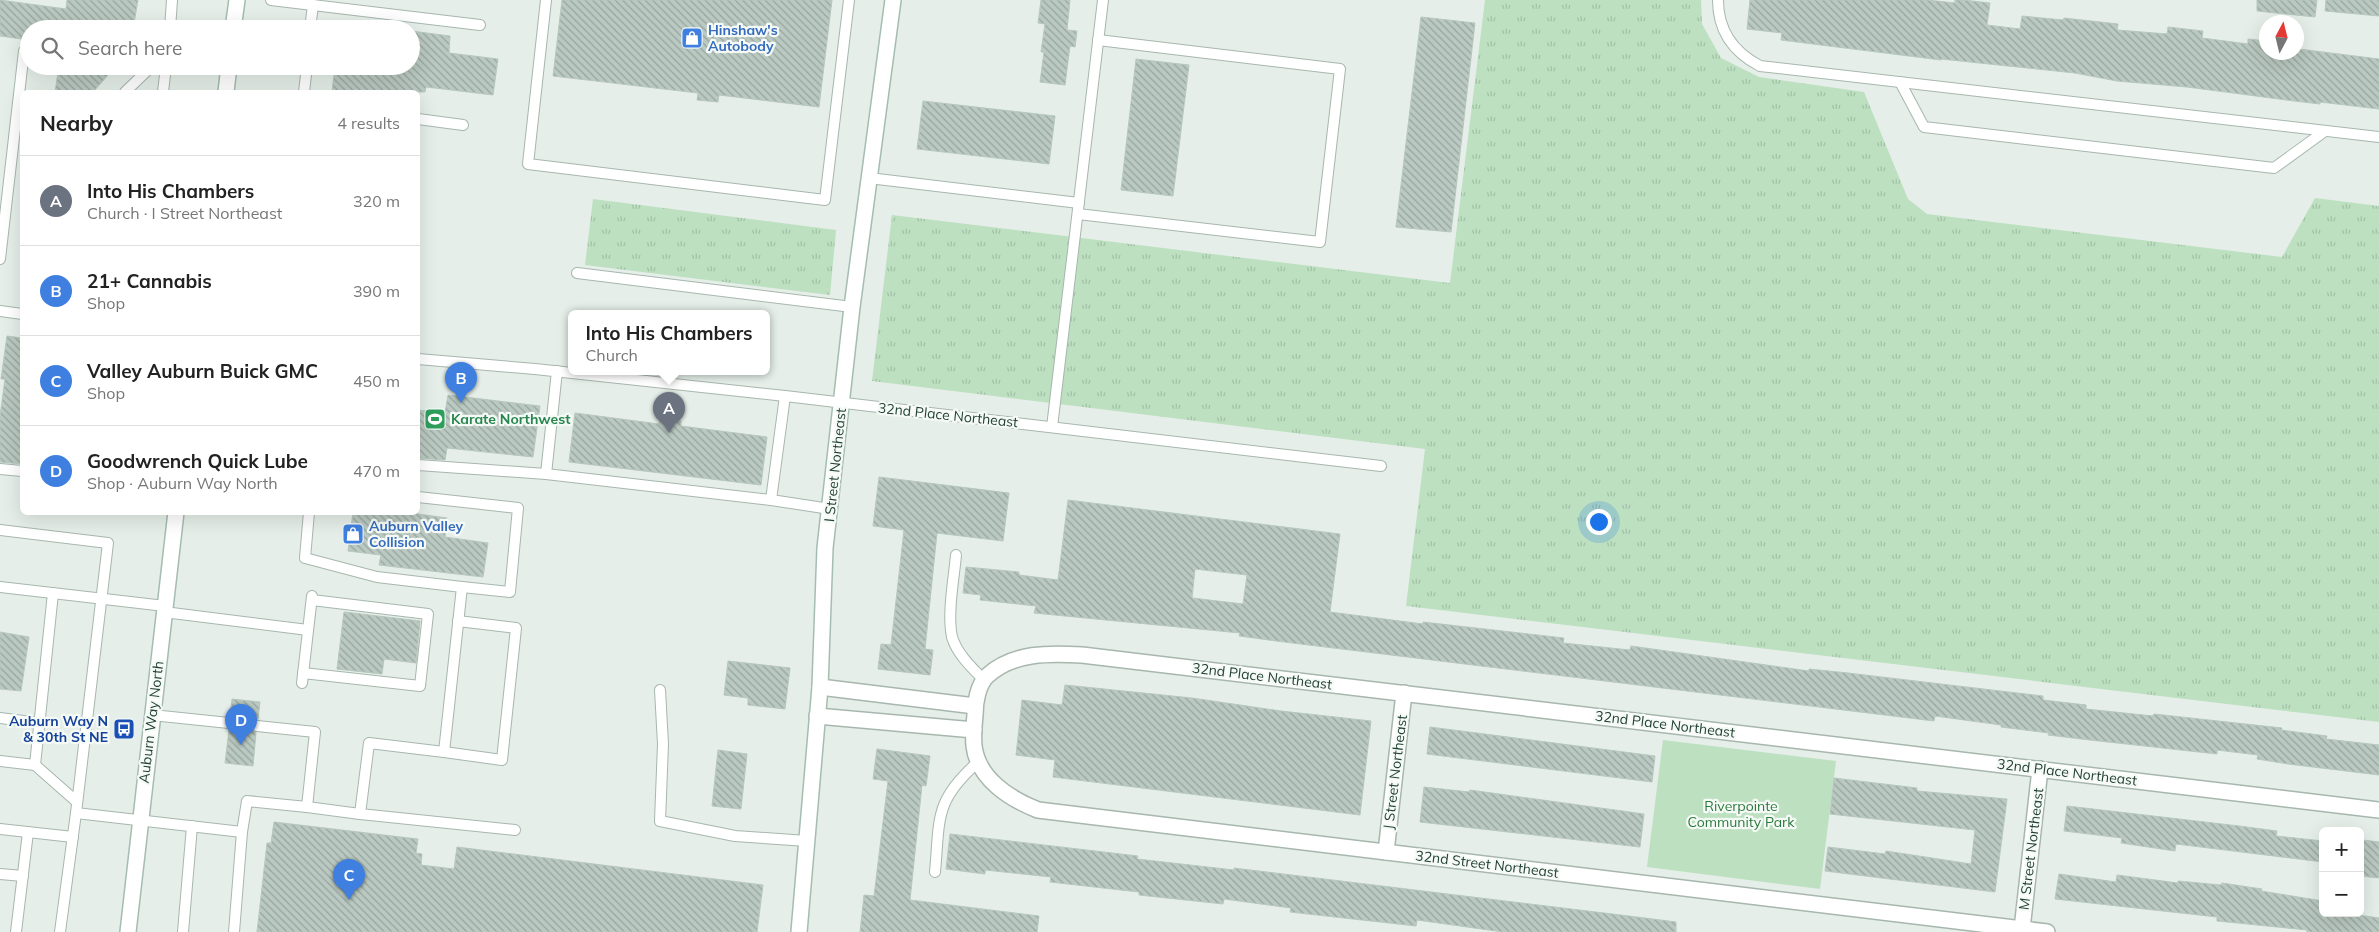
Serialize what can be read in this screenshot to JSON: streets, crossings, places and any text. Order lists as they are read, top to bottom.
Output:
{
  "streets": {
    "street": [
      "32nd Place Northeast",
      "I Street Northeast",
      "Auburn Way North",
      "J Street Northeast",
      "M Street Northeast",
      "32nd Street Northeast"
    ]
  },
  "crossings": [
    ["32nd Place Northeast", "I Street Northeast"],
    ["32nd Place Northeast", "J Street Northeast"],
    ["32nd Place Northeast", "M Street Northeast"],
    ["J Street Northeast", "32nd Street Northeast"],
    ["M Street Northeast", "32nd Street Northeast"]
  ],
  "parks": ["Riverpointe Community Park"],
  "places": {
    "shop": ["Hinshaw's Autobody", "Auburn Valley Collision"],
    "sports": ["Karate Northwest"],
    "bus stop": ["Auburn Way N & 30th St NE"]
  },
  "north": "top",
  "page": {
    "search": "Search here",
    "heading": ["Nearby", "4 results"],
    "list": [
      {
        "mark": "A",
        "name": "Into His Chambers",
        "note": "Church · I Street Northeast",
        "value": "320 m"
      },
      {
        "mark": "B",
        "name": "21+ Cannabis",
        "note": "Shop",
        "value": "390 m"
      },
      {
        "mark": "C",
        "name": "Valley Auburn Buick GMC",
        "note": "Shop",
        "value": "450 m"
      },
      {
        "mark": "D",
        "name": "Goodwrench Quick Lube",
        "note": "Shop · Auburn Way North",
        "value": "470 m"
      }
    ],
    "popup": ["Into His Chambers", "Church"],
    "pins": [
      "B",
      "A",
      "D",
      "C"
    ],
    "map_buttons": ["+", "−"]
  }
}
